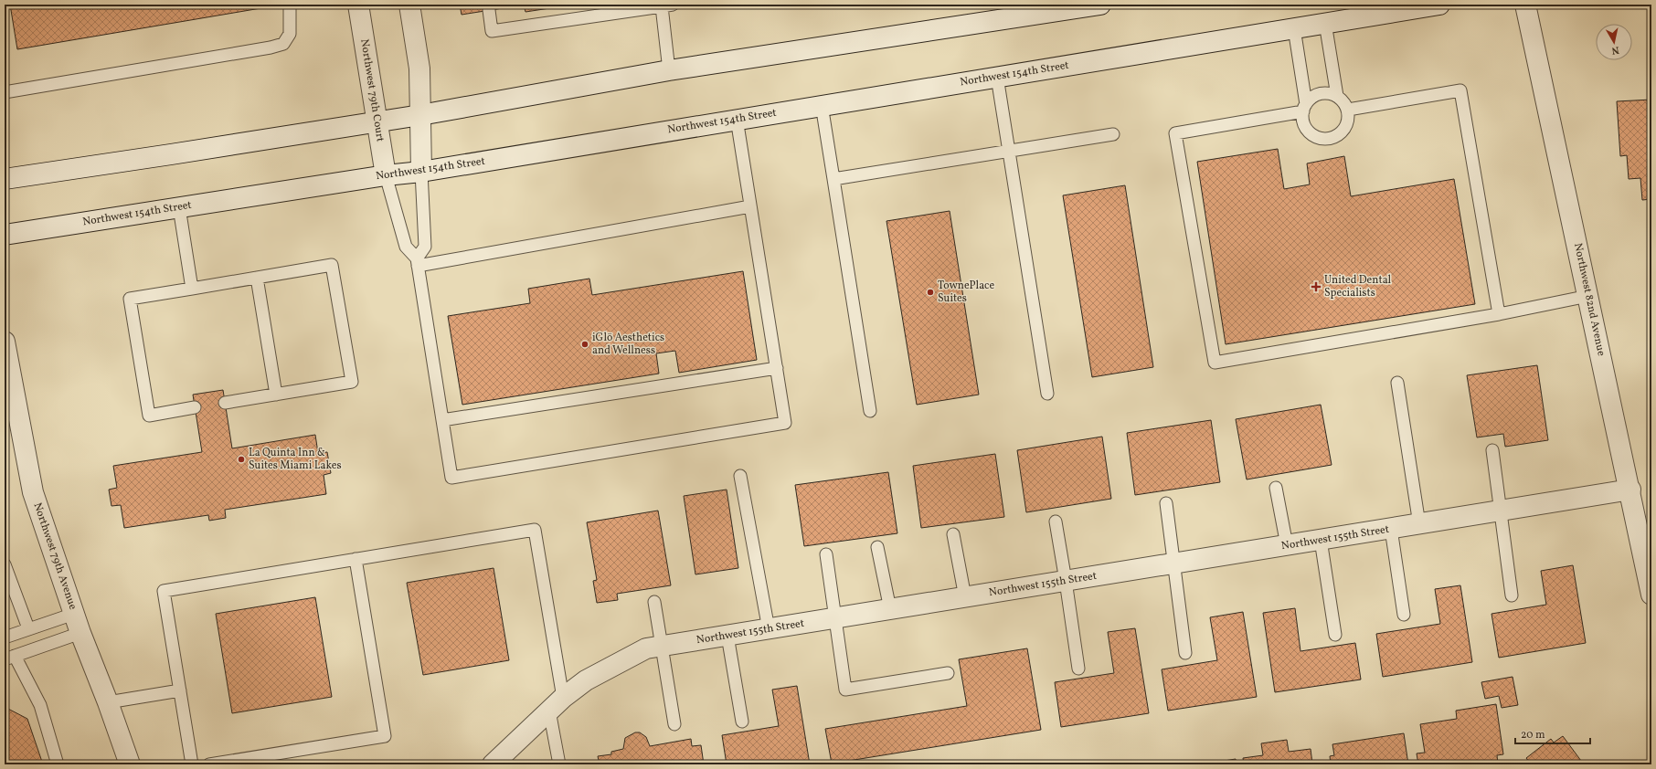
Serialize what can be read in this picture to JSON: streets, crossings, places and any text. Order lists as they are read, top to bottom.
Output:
{
  "streets": {
    "street": [
      "Northwest 154th Street",
      "Northwest 79th Court",
      "Northwest 82nd Avenue",
      "Northwest 155th Street",
      "Northwest 79th Avenue"
    ]
  },
  "crossings": [
    ["Northwest 154th Street", "Northwest 79th Court"],
    ["Northwest 82nd Avenue", "Northwest 155th Street"]
  ],
  "places": {
    "health": ["United Dental Specialists"],
    "other": ["TownePlace Suites", "iGlō Aesthetics and Wellness", "La Quinta Inn & Suites Miami Lakes"]
  },
  "scale_bar": "20 m",
  "north": "bottom"
}
